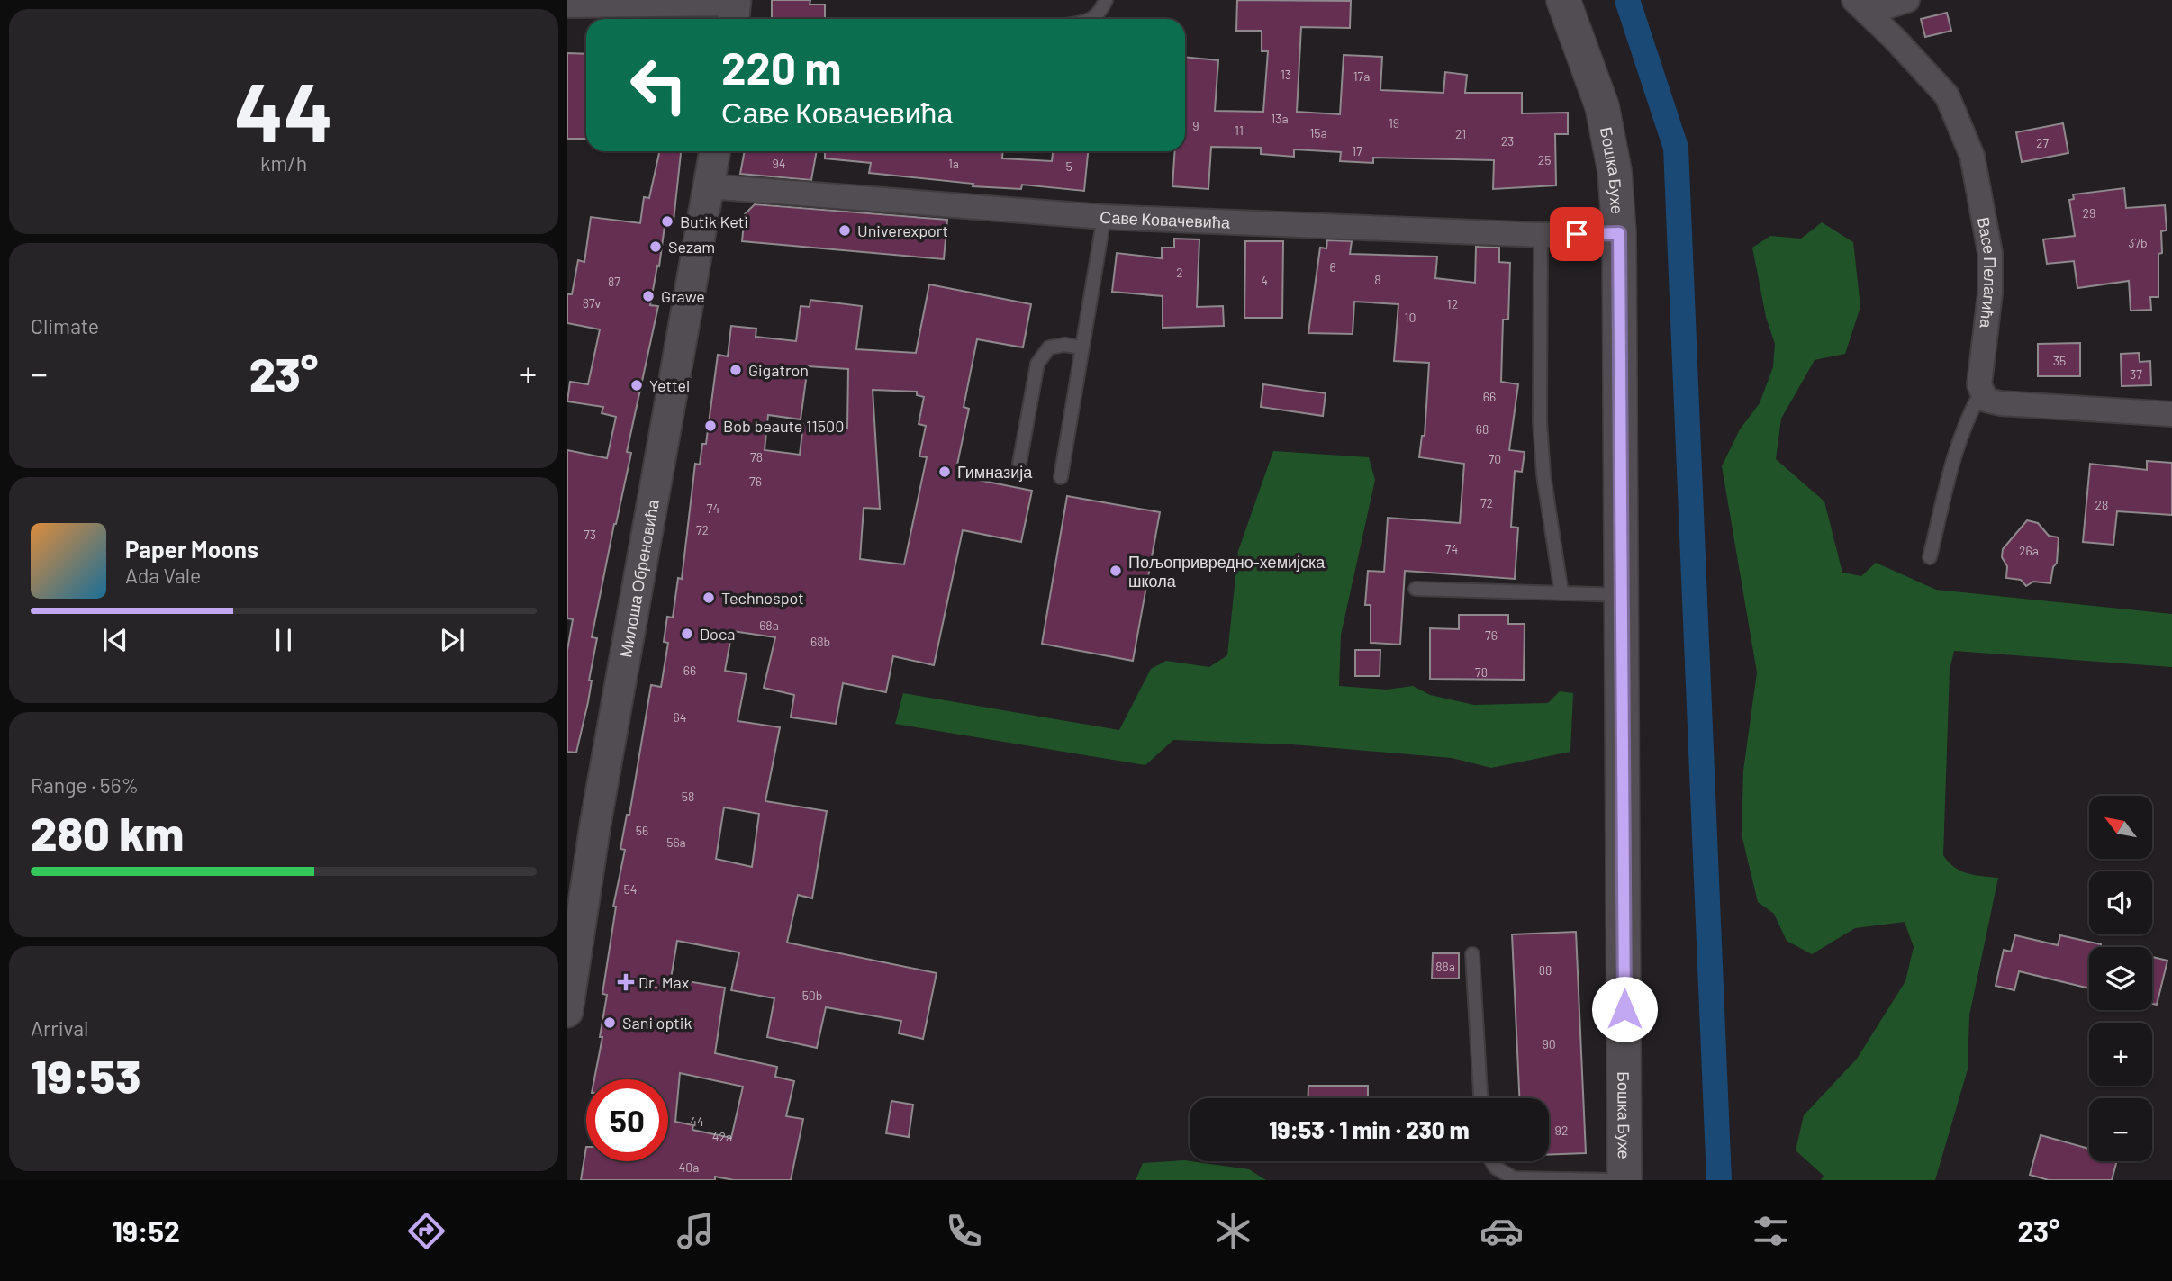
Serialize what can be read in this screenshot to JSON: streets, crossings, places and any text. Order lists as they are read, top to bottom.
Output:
{
  "streets": {
    "main road": ["Бошка Бухе"],
    "street": ["Саве Ковачевића", "Васе Пелагића", "Милоша Обреновића"]
  },
  "crossings": [
    ["Бошка Бухе", "Саве Ковачевића"],
    ["Саве Ковачевића", "Милоша Обреновића"]
  ],
  "places": {
    "other": [
      "Butik Keti",
      "Univerexport",
      "Sezam",
      "Grawe",
      "Gigatron",
      "Yettel",
      "Bob beaute 11500",
      "Гимназија",
      "Пољопривредно-хемијска школа",
      "Technospot",
      "Doca",
      "Sani optik"
    ],
    "health": ["Dr. Max"]
  },
  "house_numbers": [
    "13",
    "17a",
    "13a",
    "19",
    "9",
    "11",
    "15a",
    "21",
    "23",
    "27",
    "17",
    "25",
    "94",
    "1a",
    "5",
    "29",
    "37b",
    "6",
    "2",
    "8",
    "4",
    "87",
    "87v",
    "12",
    "10",
    "35",
    "37",
    "66",
    "68",
    "78",
    "70",
    "76",
    "72",
    "28",
    "74",
    "72",
    "73",
    "74",
    "26a",
    "68a",
    "76",
    "68b",
    "66",
    "78",
    "64",
    "58",
    "56",
    "56a",
    "54",
    "88a",
    "88",
    "50b",
    "90",
    "44",
    "92",
    "42a",
    "40a"
  ],
  "north": "top left",
  "page": {
    "tile": [
      ["44", "km/h"],
      "Climate",
      ["Range · 56%", "280 km"],
      ["Arrival", "19:53"]
    ],
    "turn": ["220 m", "Саве Ковачевића"],
    "heat": ["−", "23°", "+"],
    "song": ["Paper Moons", "Ada Vale"],
    "map_buttons": ["+", "−"],
    "limit": "50",
    "trip": "19:53 · 1 min · 230 m",
    "tabs": ["19:52", "23°"]
  }
}
